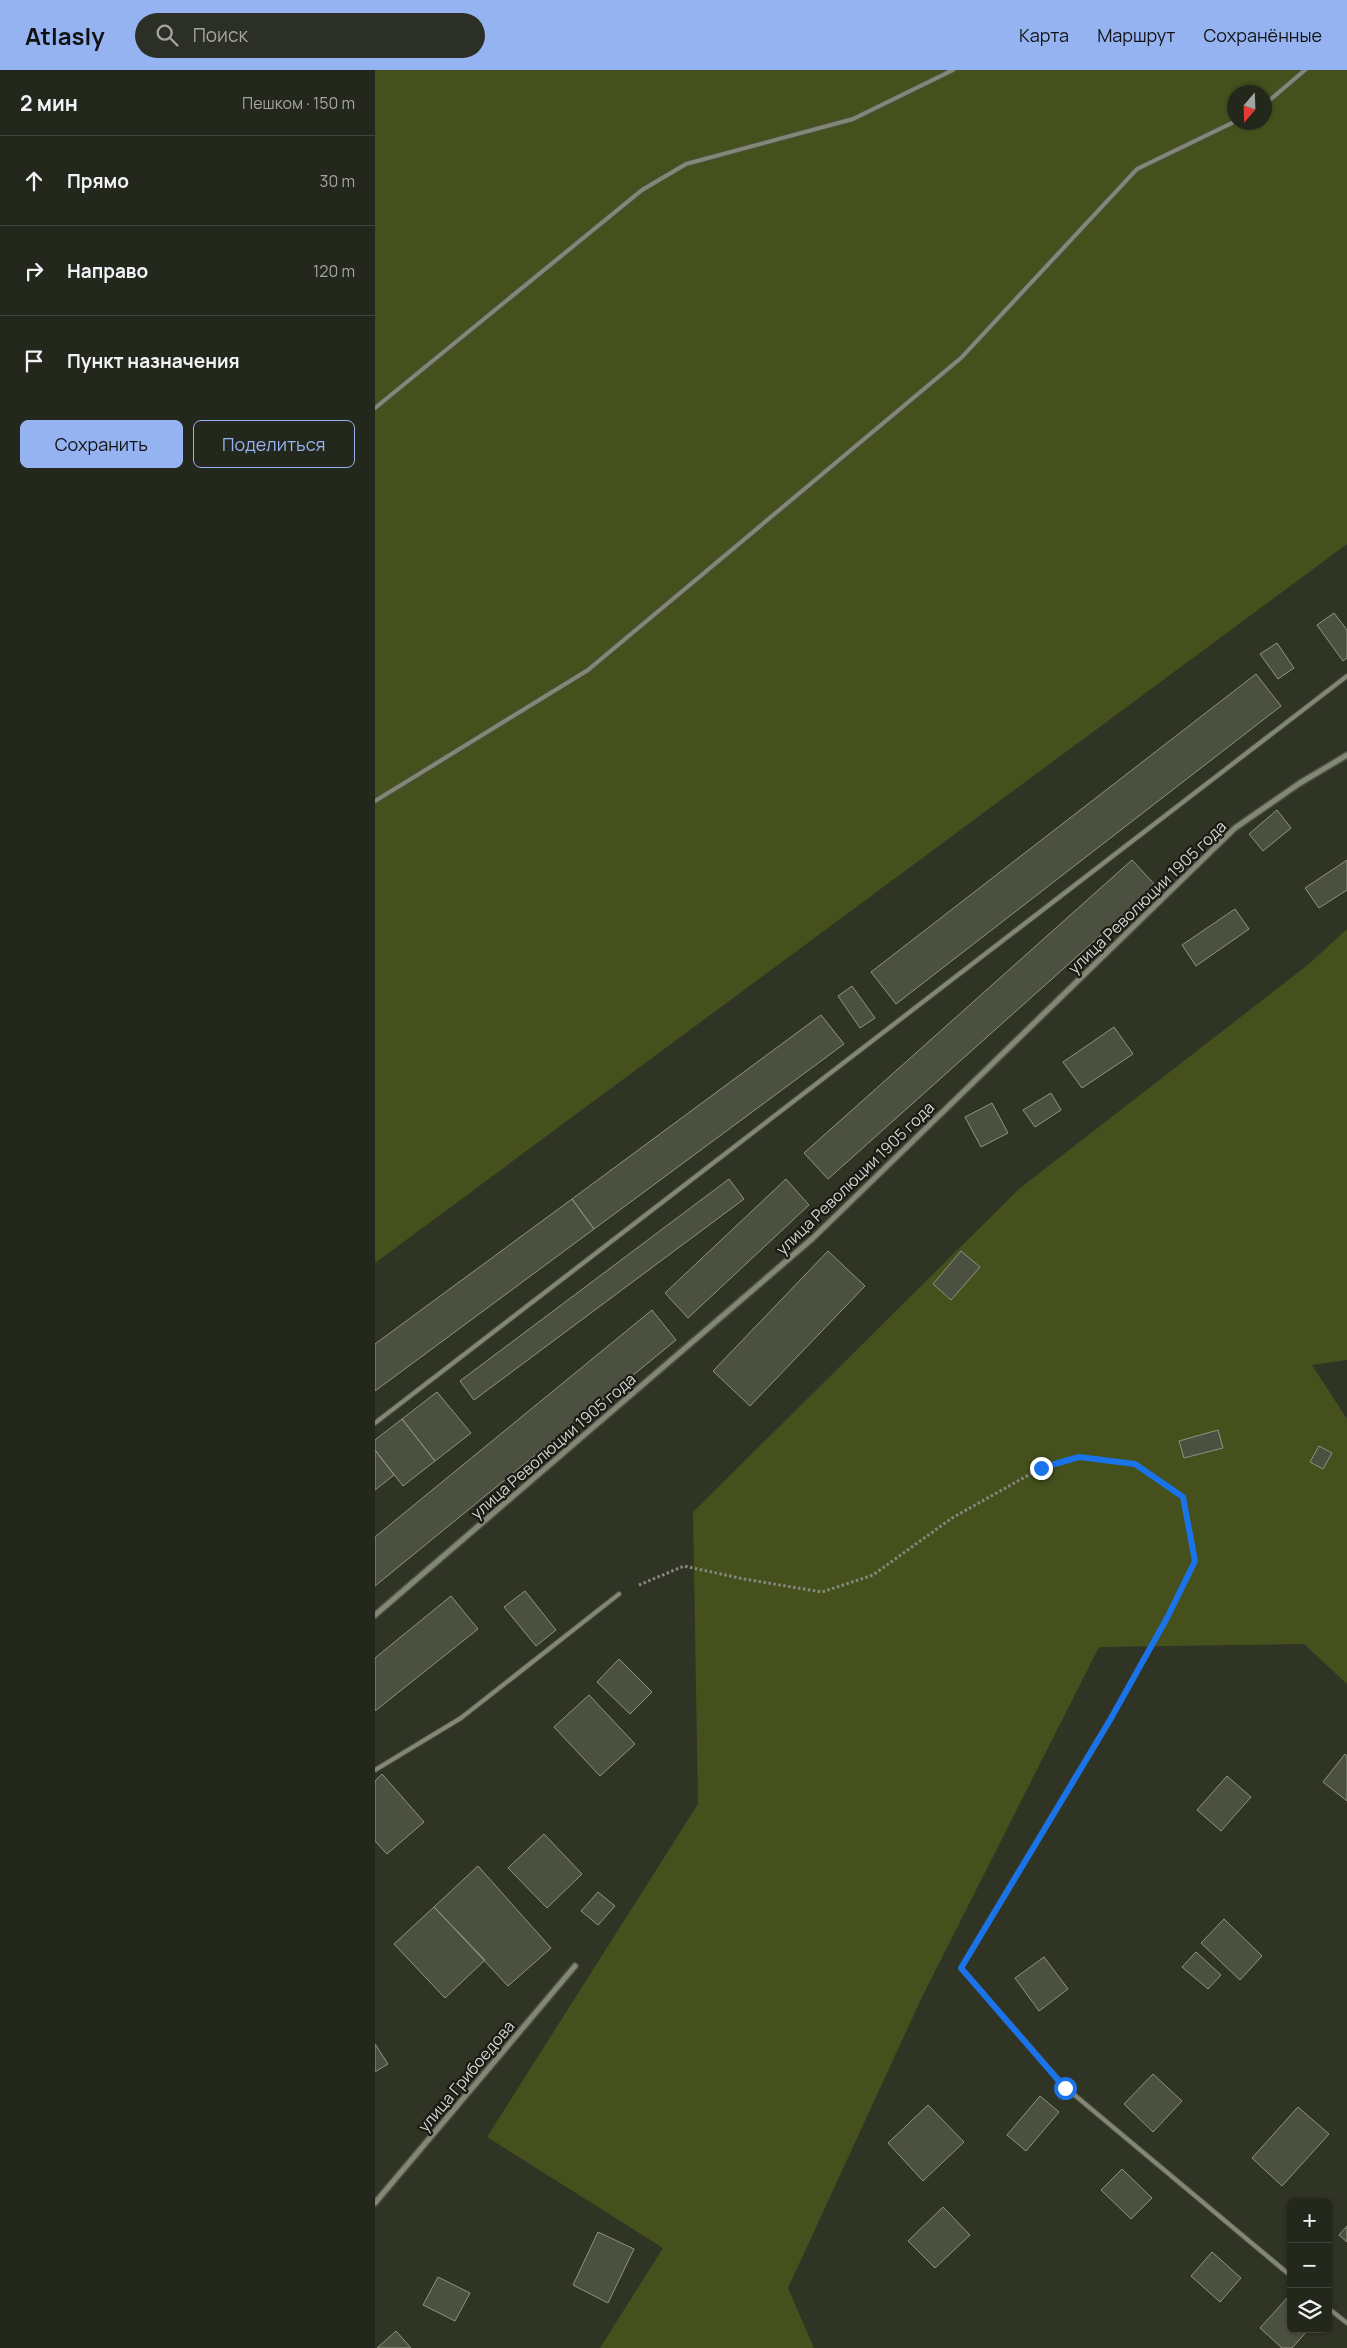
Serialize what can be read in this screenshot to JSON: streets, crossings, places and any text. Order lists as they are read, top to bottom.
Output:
{
  "streets": {
    "street": ["улица Революции 1905 года", "улица Грибоедова"]
  },
  "north": "bottom",
  "page": {
    "header": "Atlasly",
    "search": "Поиск",
    "nav": ["Карта", "Маршрут", "Сохранённые"],
    "heading": ["2 мин", "Пешком · 150 m"],
    "list": [
      ["Прямо", "30 m"],
      ["Направо", "120 m"],
      "Пункт назначения"
    ],
    "buttons": ["Сохранить", "Поделиться"],
    "map_buttons": ["+", "−"]
  }
}
